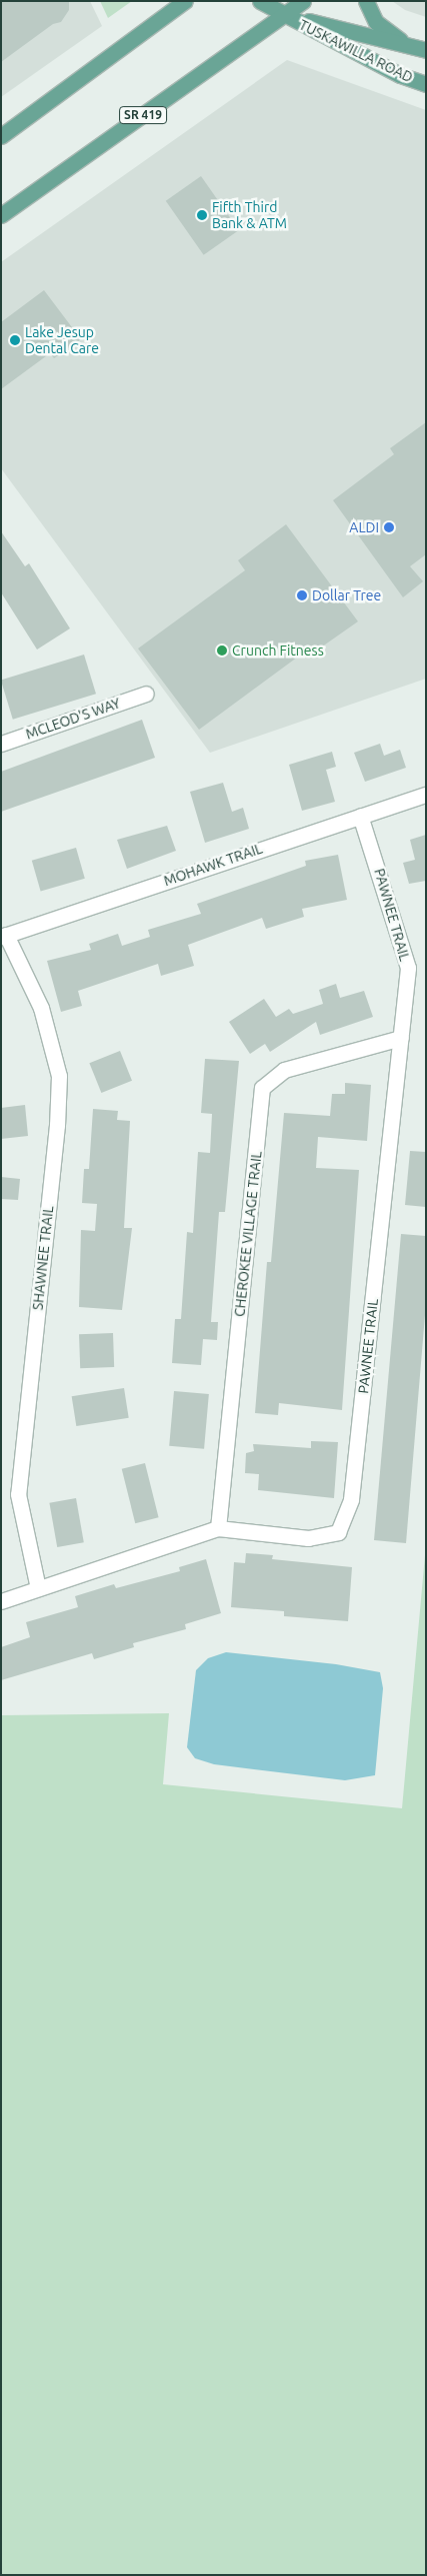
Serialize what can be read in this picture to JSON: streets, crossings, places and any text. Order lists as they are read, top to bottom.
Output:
{
  "streets": {
    "main road": ["TUSKAWILLA ROAD", "SR 419"],
    "street": [
      "MCLEOD'S WAY",
      "MOHAWK TRAIL",
      "PAWNEE TRAIL",
      "CHEROKEE VILLAGE TRAIL",
      "SHAWNEE TRAIL"
    ]
  },
  "crossings": [
    ["TUSKAWILLA ROAD", "SR 419"],
    ["MOHAWK TRAIL", "PAWNEE TRAIL"],
    ["MOHAWK TRAIL", "SHAWNEE TRAIL"],
    ["PAWNEE TRAIL", "CHEROKEE VILLAGE TRAIL"],
    ["PAWNEE TRAIL", "SHAWNEE TRAIL"]
  ],
  "places": [
    "Fifth Third Bank & ATM",
    "Lake Jesup Dental Care",
    "ALDI",
    "Dollar Tree",
    "Crunch Fitness"
  ]
}
